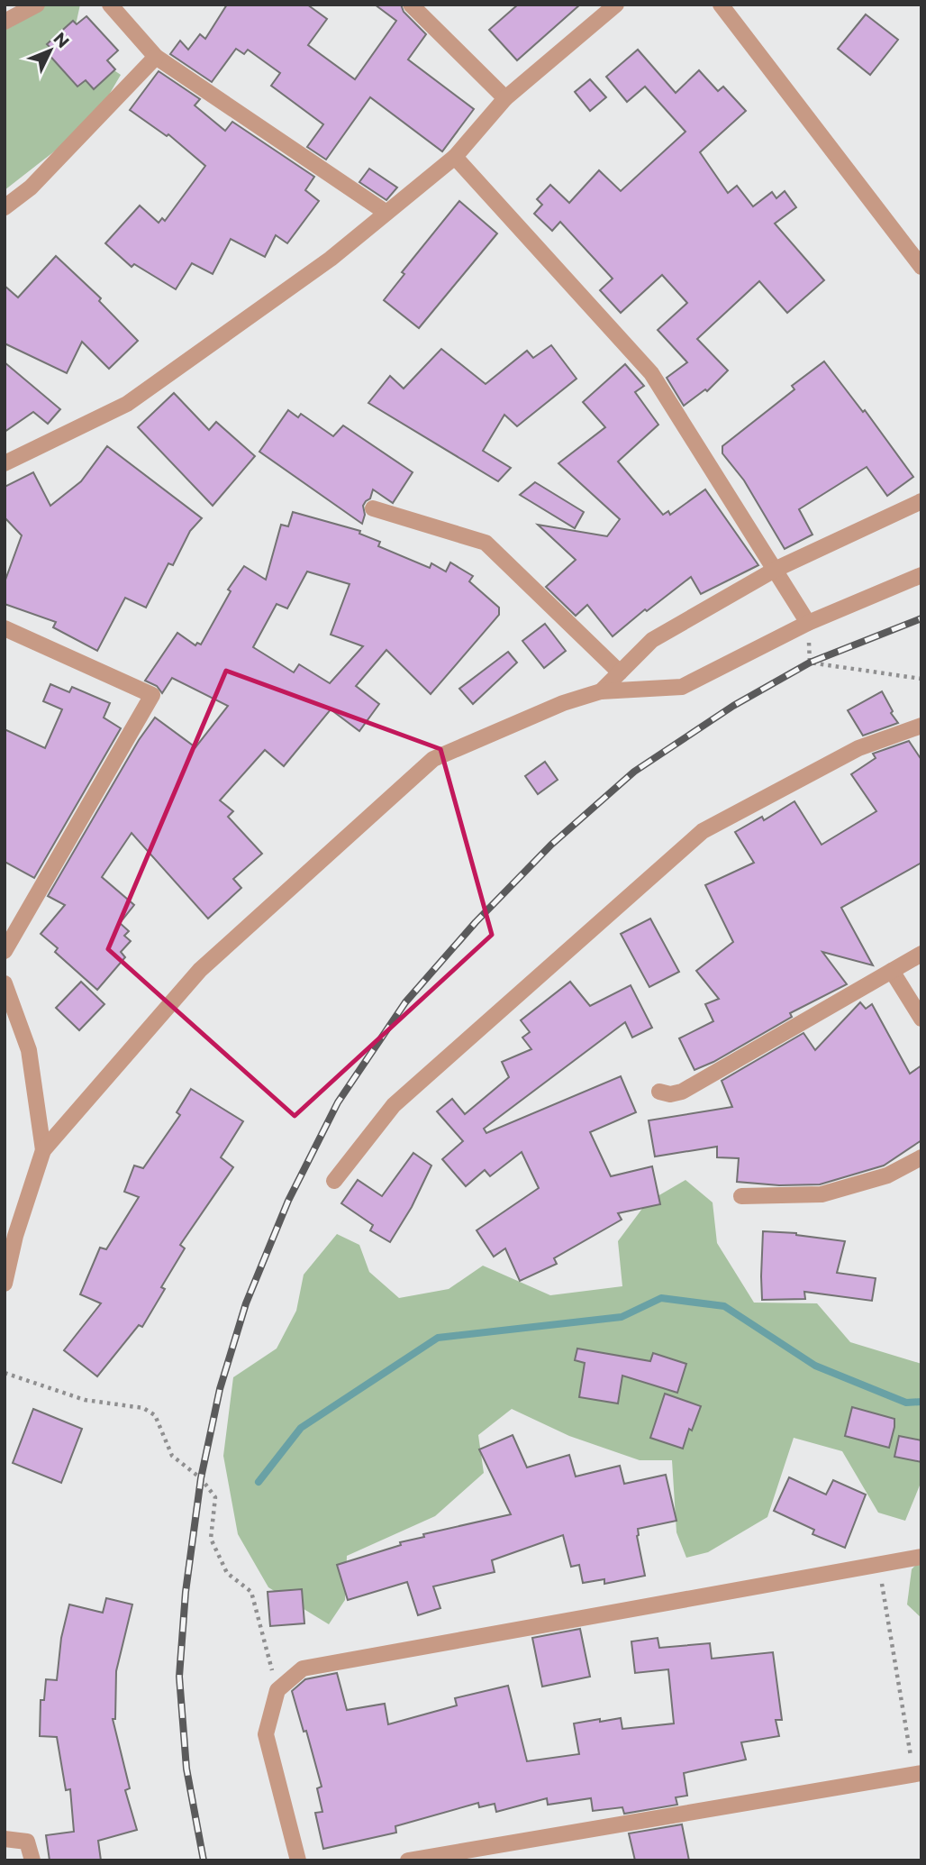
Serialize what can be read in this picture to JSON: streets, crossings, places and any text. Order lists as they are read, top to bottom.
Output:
{
  "north": "top right"
}
